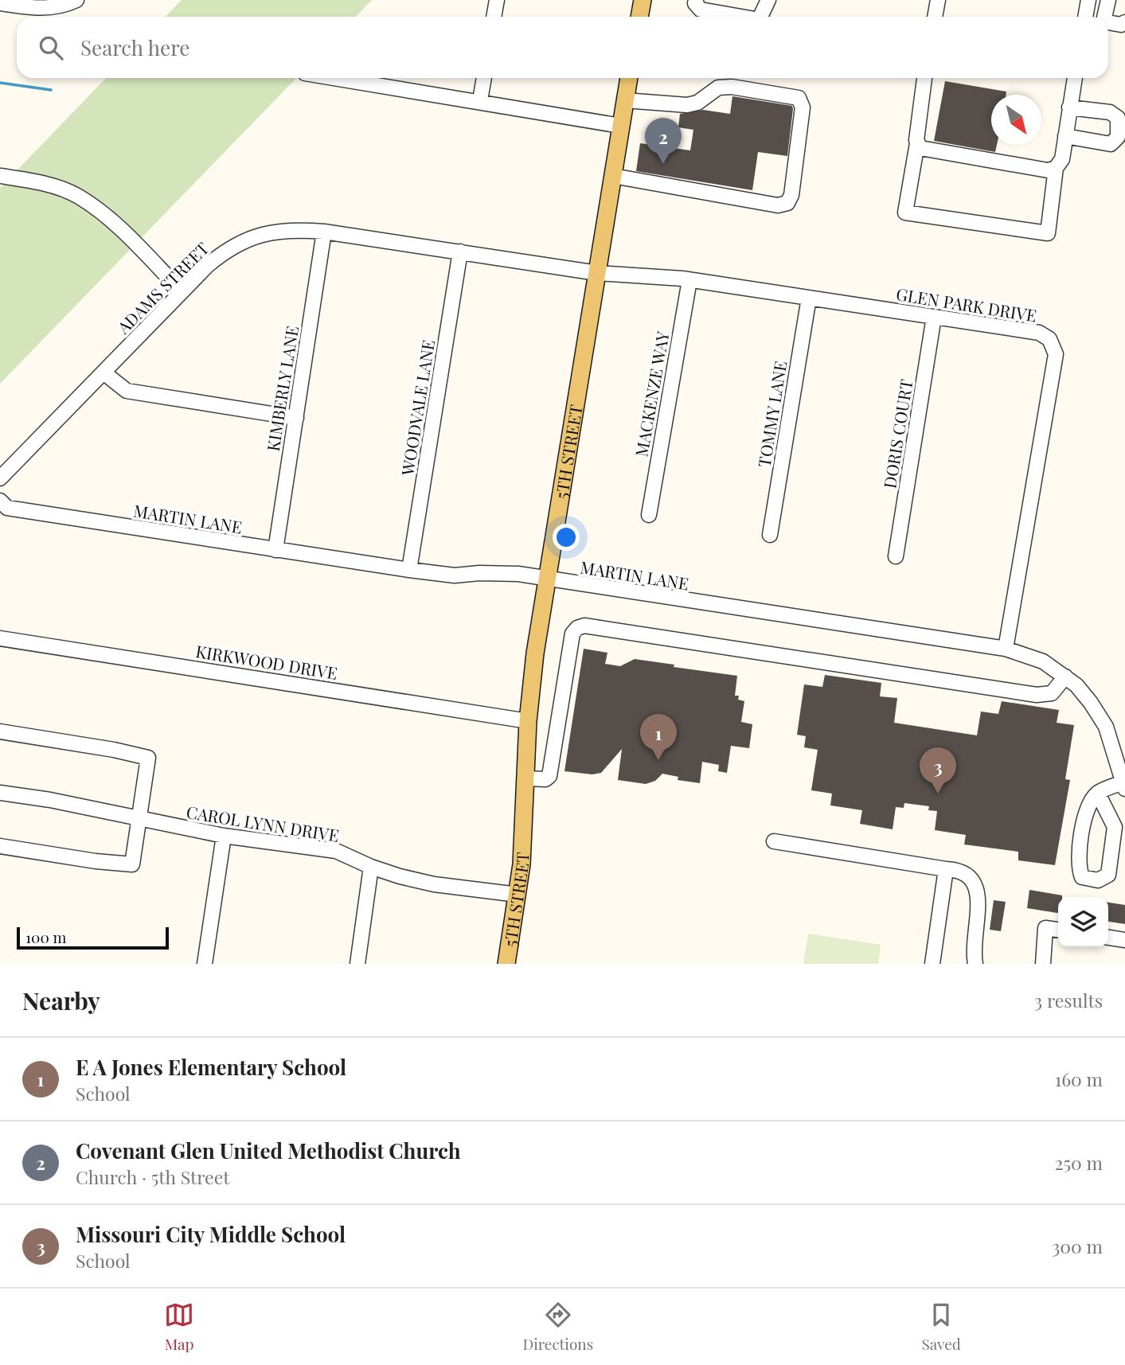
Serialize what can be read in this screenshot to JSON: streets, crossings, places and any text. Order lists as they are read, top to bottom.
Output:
{
  "streets": {
    "main road": ["5TH STREET"],
    "street": [
      "ADAMS STREET",
      "GLEN PARK DRIVE",
      "KIMBERLY LANE",
      "MACKENZE WAY",
      "WOODVALE LANE",
      "TOMMY LANE",
      "DORIS COURT",
      "MARTIN LANE",
      "KIRKWOOD DRIVE",
      "CAROL LYNN DRIVE"
    ]
  },
  "crossings": [
    ["ADAMS STREET", "GLEN PARK DRIVE"],
    ["ADAMS STREET", "KIMBERLY LANE"],
    ["ADAMS STREET", "WOODVALE LANE"],
    ["ADAMS STREET", "5TH STREET"],
    ["GLEN PARK DRIVE", "MACKENZE WAY"],
    ["GLEN PARK DRIVE", "TOMMY LANE"],
    ["GLEN PARK DRIVE", "DORIS COURT"],
    ["GLEN PARK DRIVE", "5TH STREET"],
    ["GLEN PARK DRIVE", "MARTIN LANE"],
    ["KIMBERLY LANE", "MARTIN LANE"],
    ["WOODVALE LANE", "MARTIN LANE"],
    ["5TH STREET", "MARTIN LANE"],
    ["5TH STREET", "KIRKWOOD DRIVE"],
    ["5TH STREET", "CAROL LYNN DRIVE"]
  ],
  "scale_bar": "100 m",
  "north": "bottom right",
  "page": {
    "search": "Search here",
    "pins": ["2", "1", "3"],
    "scale": "100 m",
    "heading": ["Nearby", "3 results"],
    "list": [
      {
        "mark": "1",
        "name": "E A Jones Elementary School",
        "note": "School",
        "value": "160 m"
      },
      {
        "mark": "2",
        "name": "Covenant Glen United Methodist Church",
        "note": "Church · 5th Street",
        "value": "250 m"
      },
      {
        "mark": "3",
        "name": "Missouri City Middle School",
        "note": "School",
        "value": "300 m"
      }
    ],
    "nav": ["Map", "Directions", "Saved"]
  }
}
